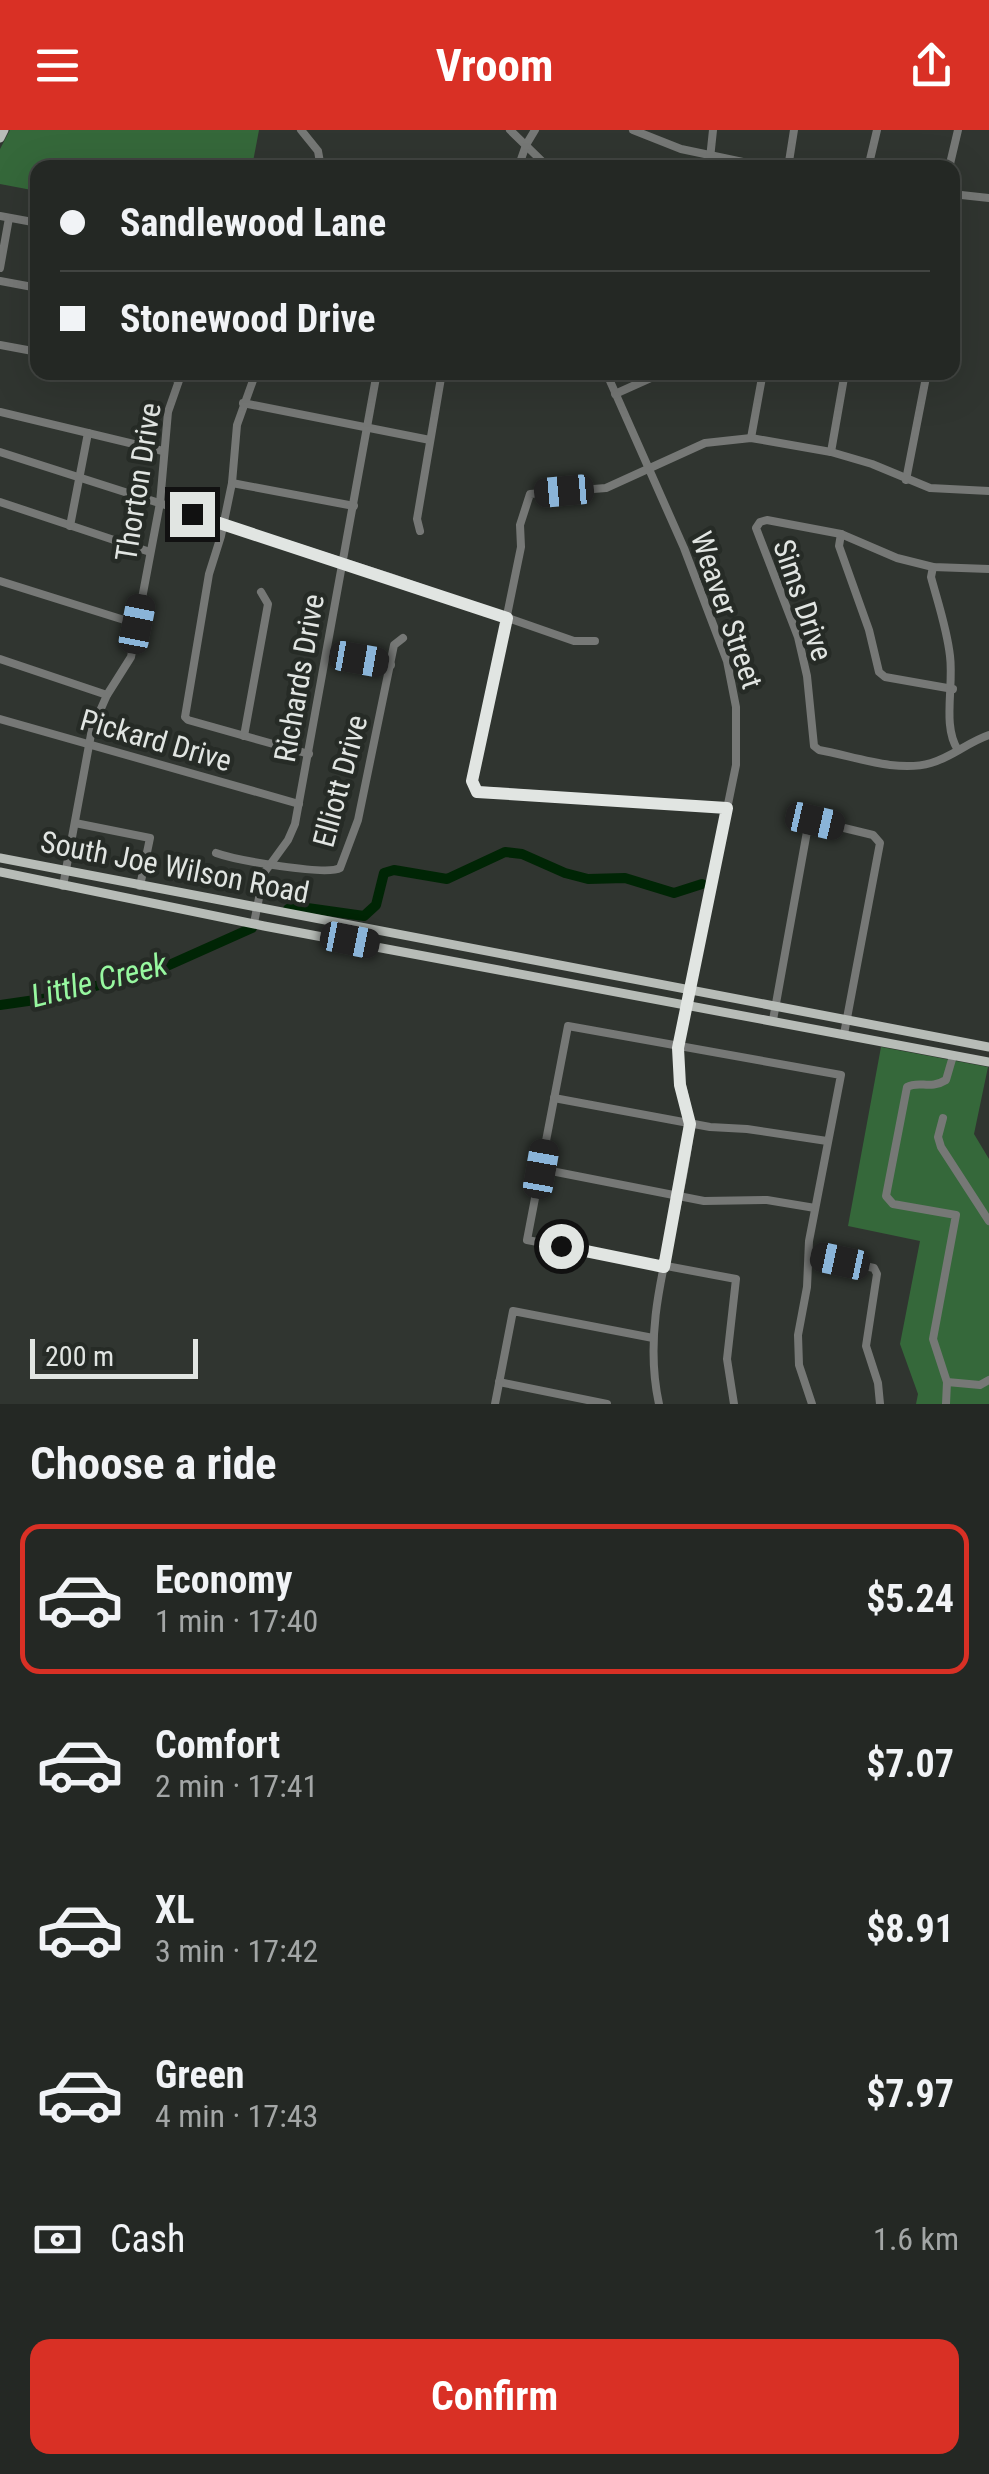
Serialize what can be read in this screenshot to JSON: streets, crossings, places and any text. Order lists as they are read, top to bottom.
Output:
{
  "streets": {
    "main road": ["South Joe Wilson Road"],
    "street": [
      "Thorton Drive",
      "Sims Drive",
      "Weaver Street",
      "Richards Drive",
      "Pickard Drive",
      "Elliott Drive"
    ]
  },
  "crossings": [
    ["Thorton Drive", "Pickard Drive"],
    ["Thorton Drive", "South Joe Wilson Road"],
    ["Weaver Street", "South Joe Wilson Road"],
    ["Richards Drive", "Pickard Drive"],
    ["Richards Drive", "Elliott Drive"],
    ["Richards Drive", "South Joe Wilson Road"]
  ],
  "water": ["Little Creek"],
  "scale_bar": "200 m",
  "page": {
    "header": "Vroom",
    "banner": ["Sandlewood Lane", "Stonewood Drive"],
    "scale": "200 m",
    "heading": "Choose a ride",
    "list": [
      {
        "name": "Economy",
        "note": "1 min · 17:40",
        "value": "$5.24"
      },
      {
        "name": "Comfort",
        "note": "2 min · 17:41",
        "value": "$7.07"
      },
      {
        "name": "XL",
        "note": "3 min · 17:42",
        "value": "$8.91"
      },
      {
        "name": "Green",
        "note": "4 min · 17:43",
        "value": "$7.97"
      }
    ],
    "pay": ["Cash", "1.6 km"],
    "buttons": "Confirm"
  }
}
